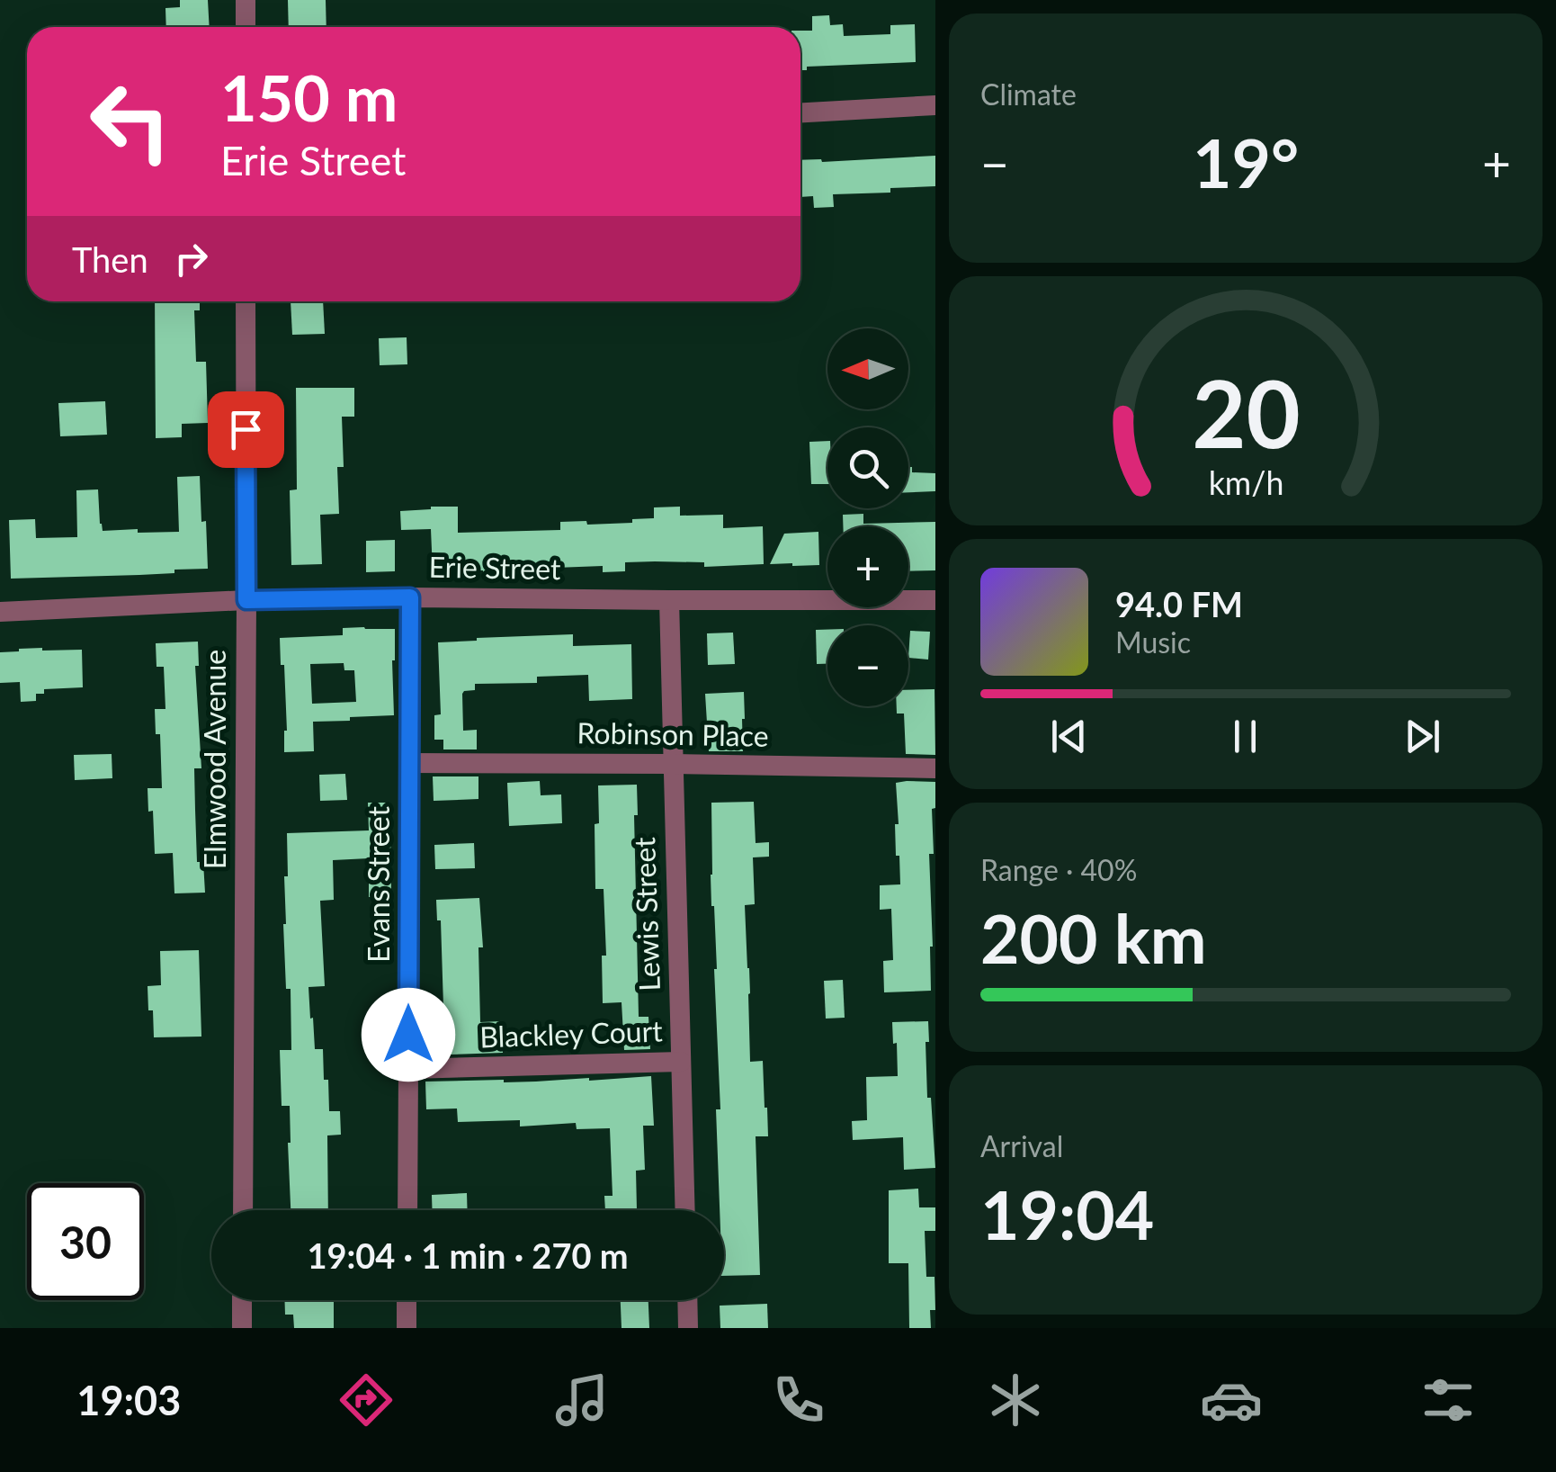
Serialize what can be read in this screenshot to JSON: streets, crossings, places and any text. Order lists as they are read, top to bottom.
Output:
{
  "streets": {
    "street": [
      "Erie Street",
      "Robinson Place",
      "Elmwood Avenue",
      "Evans Street",
      "Lewis Street",
      "Blackley Court"
    ]
  },
  "crossings": [
    ["Erie Street", "Elmwood Avenue"],
    ["Erie Street", "Evans Street"],
    ["Erie Street", "Lewis Street"],
    ["Robinson Place", "Evans Street"],
    ["Robinson Place", "Lewis Street"],
    ["Evans Street", "Blackley Court"],
    ["Lewis Street", "Blackley Court"]
  ],
  "north": "left",
  "page": {
    "tile": [
      "Climate",
      ["Range · 40%", "200 km"],
      ["Arrival", "19:04"]
    ],
    "turn": ["150 m", "Erie Street"],
    "heat": ["−", "19°", "+"],
    "then": "Then",
    "map_buttons": ["+", "−"],
    "song": ["94.0 FM", "Music"],
    "limit": "30",
    "trip": "19:04 · 1 min · 270 m",
    "tabs": "19:03",
    "gauge": ["20", "km/h"]
  }
}
